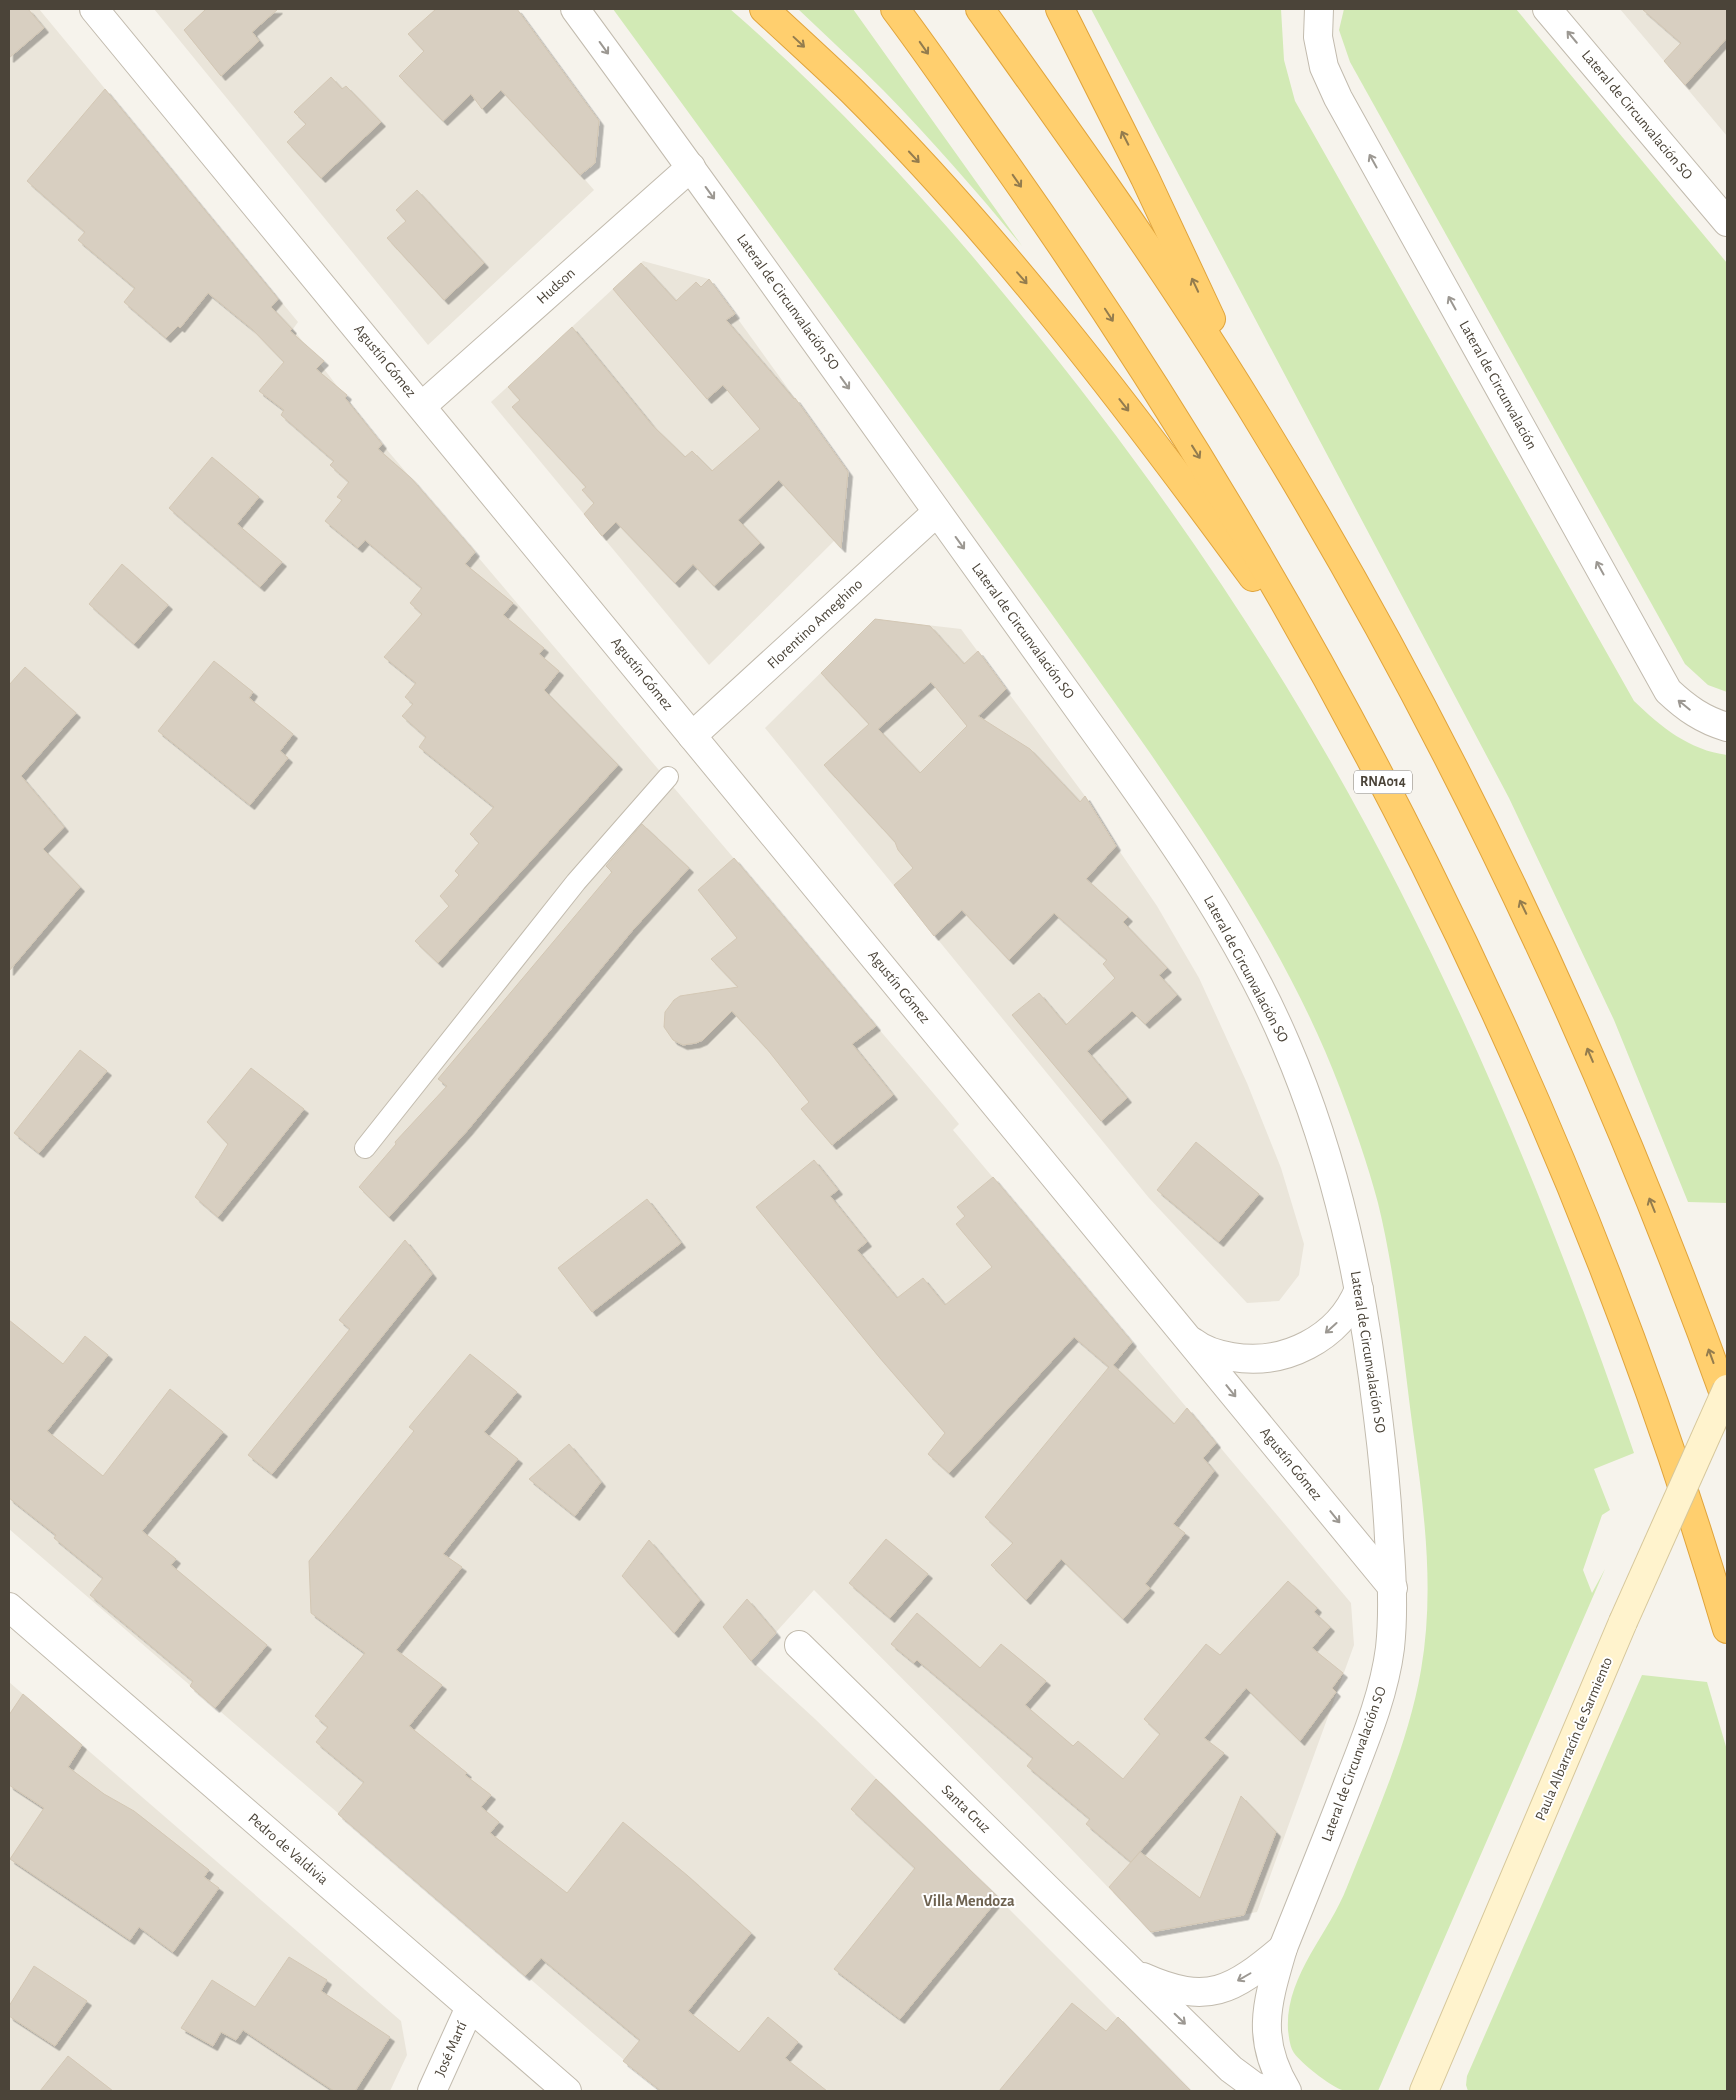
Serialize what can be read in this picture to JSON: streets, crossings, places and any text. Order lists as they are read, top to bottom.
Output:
{
  "streets": {
    "highway": ["RNA014"],
    "main road": ["Paula Albarracín de Sarmiento"],
    "street": [
      "Lateral de Circunvalación SO",
      "Hudson",
      "Agustín Gómez",
      "Lateral de Circunvalación",
      "Florentino Ameghino",
      "Santa Cruz",
      "Pedro de Valdivia",
      "José Martí"
    ]
  },
  "crossings": [
    ["Lateral de Circunvalación SO", "Hudson"],
    ["Lateral de Circunvalación SO", "Agustín Gómez"],
    ["Lateral de Circunvalación SO", "Florentino Ameghino"],
    ["Lateral de Circunvalación SO", "Santa Cruz"],
    ["Hudson", "Agustín Gómez"],
    ["Agustín Gómez", "Florentino Ameghino"],
    ["Pedro de Valdivia", "José Martí"]
  ],
  "one_way": ["Lateral de Circunvalación"],
  "districts": ["Villa Mendoza"]
}
